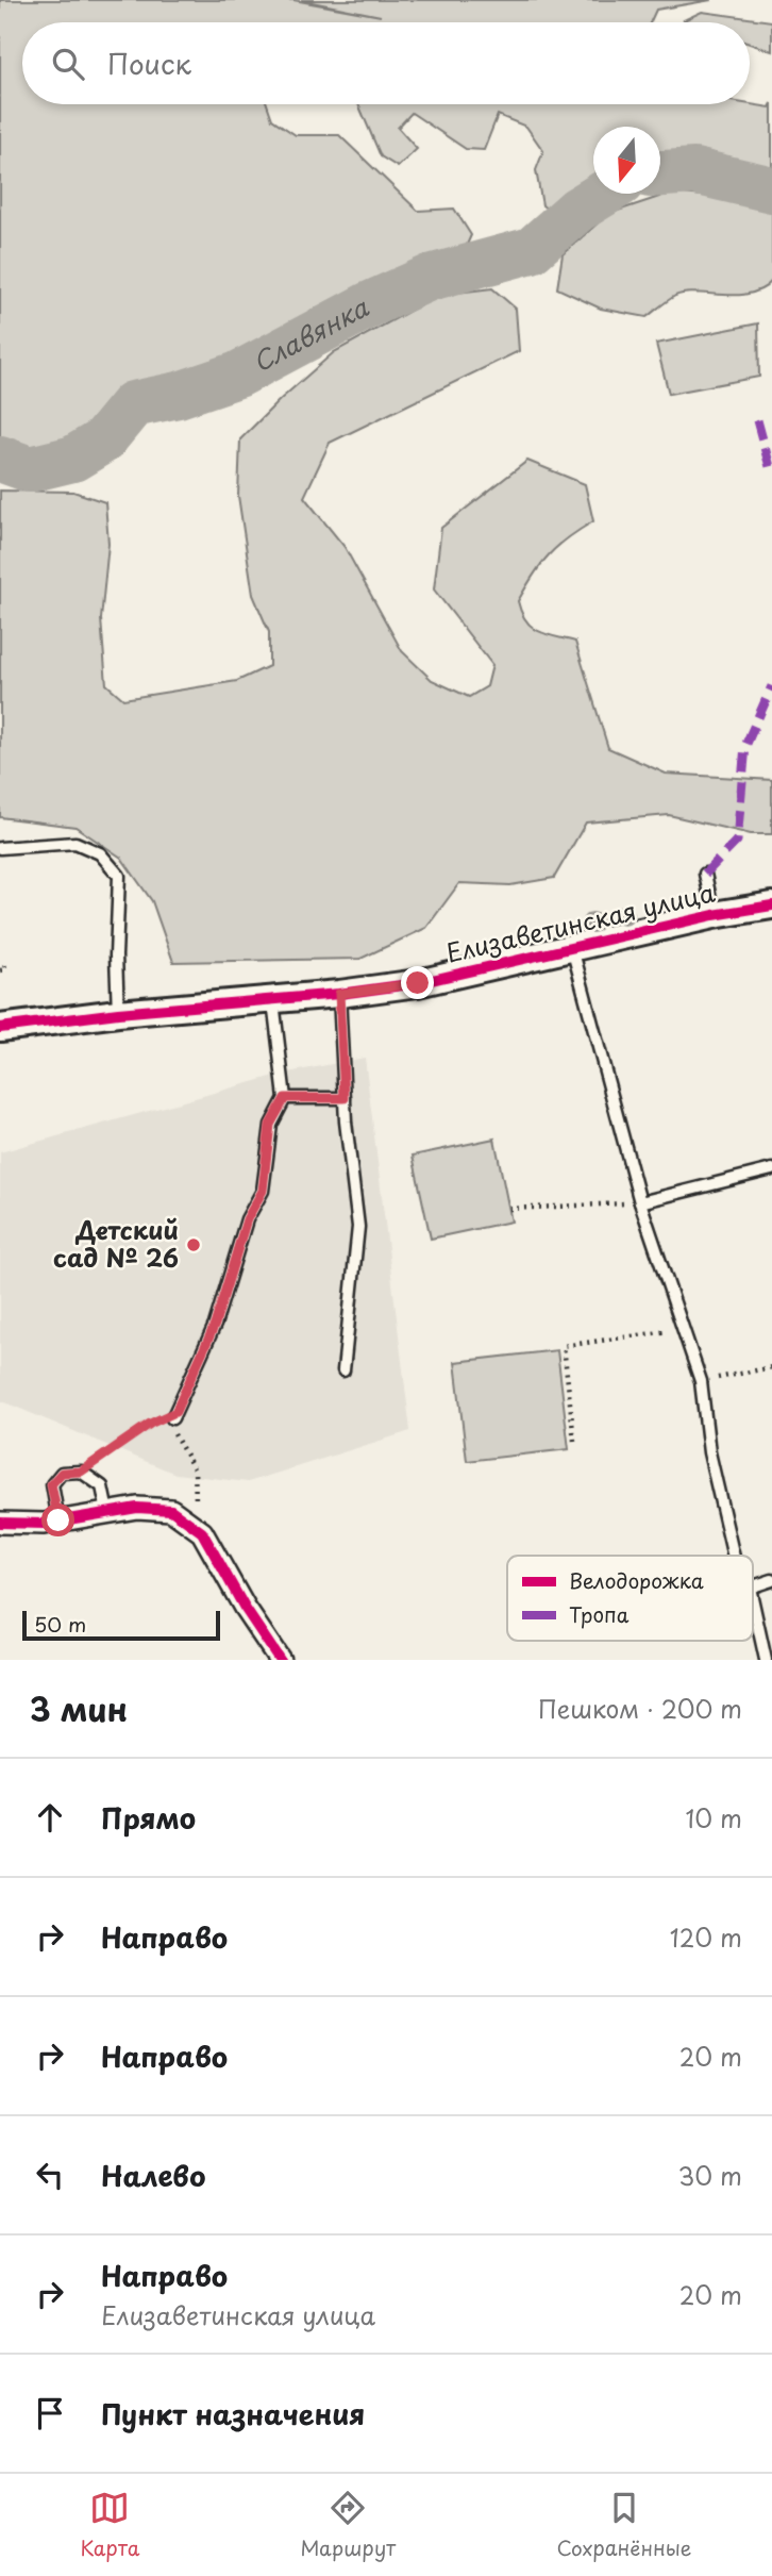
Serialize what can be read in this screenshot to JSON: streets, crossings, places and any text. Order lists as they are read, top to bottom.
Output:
{
  "streets": {
    "street": ["Елизаветинская улица"]
  },
  "water": ["Славянка"],
  "places": ["Детский сад № 26"],
  "legend": ["Велодорожка", "Тропа"],
  "scale_bar": "50 m",
  "north": "bottom",
  "page": {
    "search": "Поиск",
    "scale": "50 m",
    "heading": ["3 мин", "Пешком · 200 m"],
    "list": [
      ["Прямо", "10 m"],
      ["Направо", "120 m"],
      ["Направо", "20 m"],
      ["Налево", "30 m"],
      ["Направо", "Елизаветинская улица", "20 m"],
      "Пункт назначения"
    ],
    "nav": ["Карта", "Маршрут", "Сохранённые"]
  }
}
